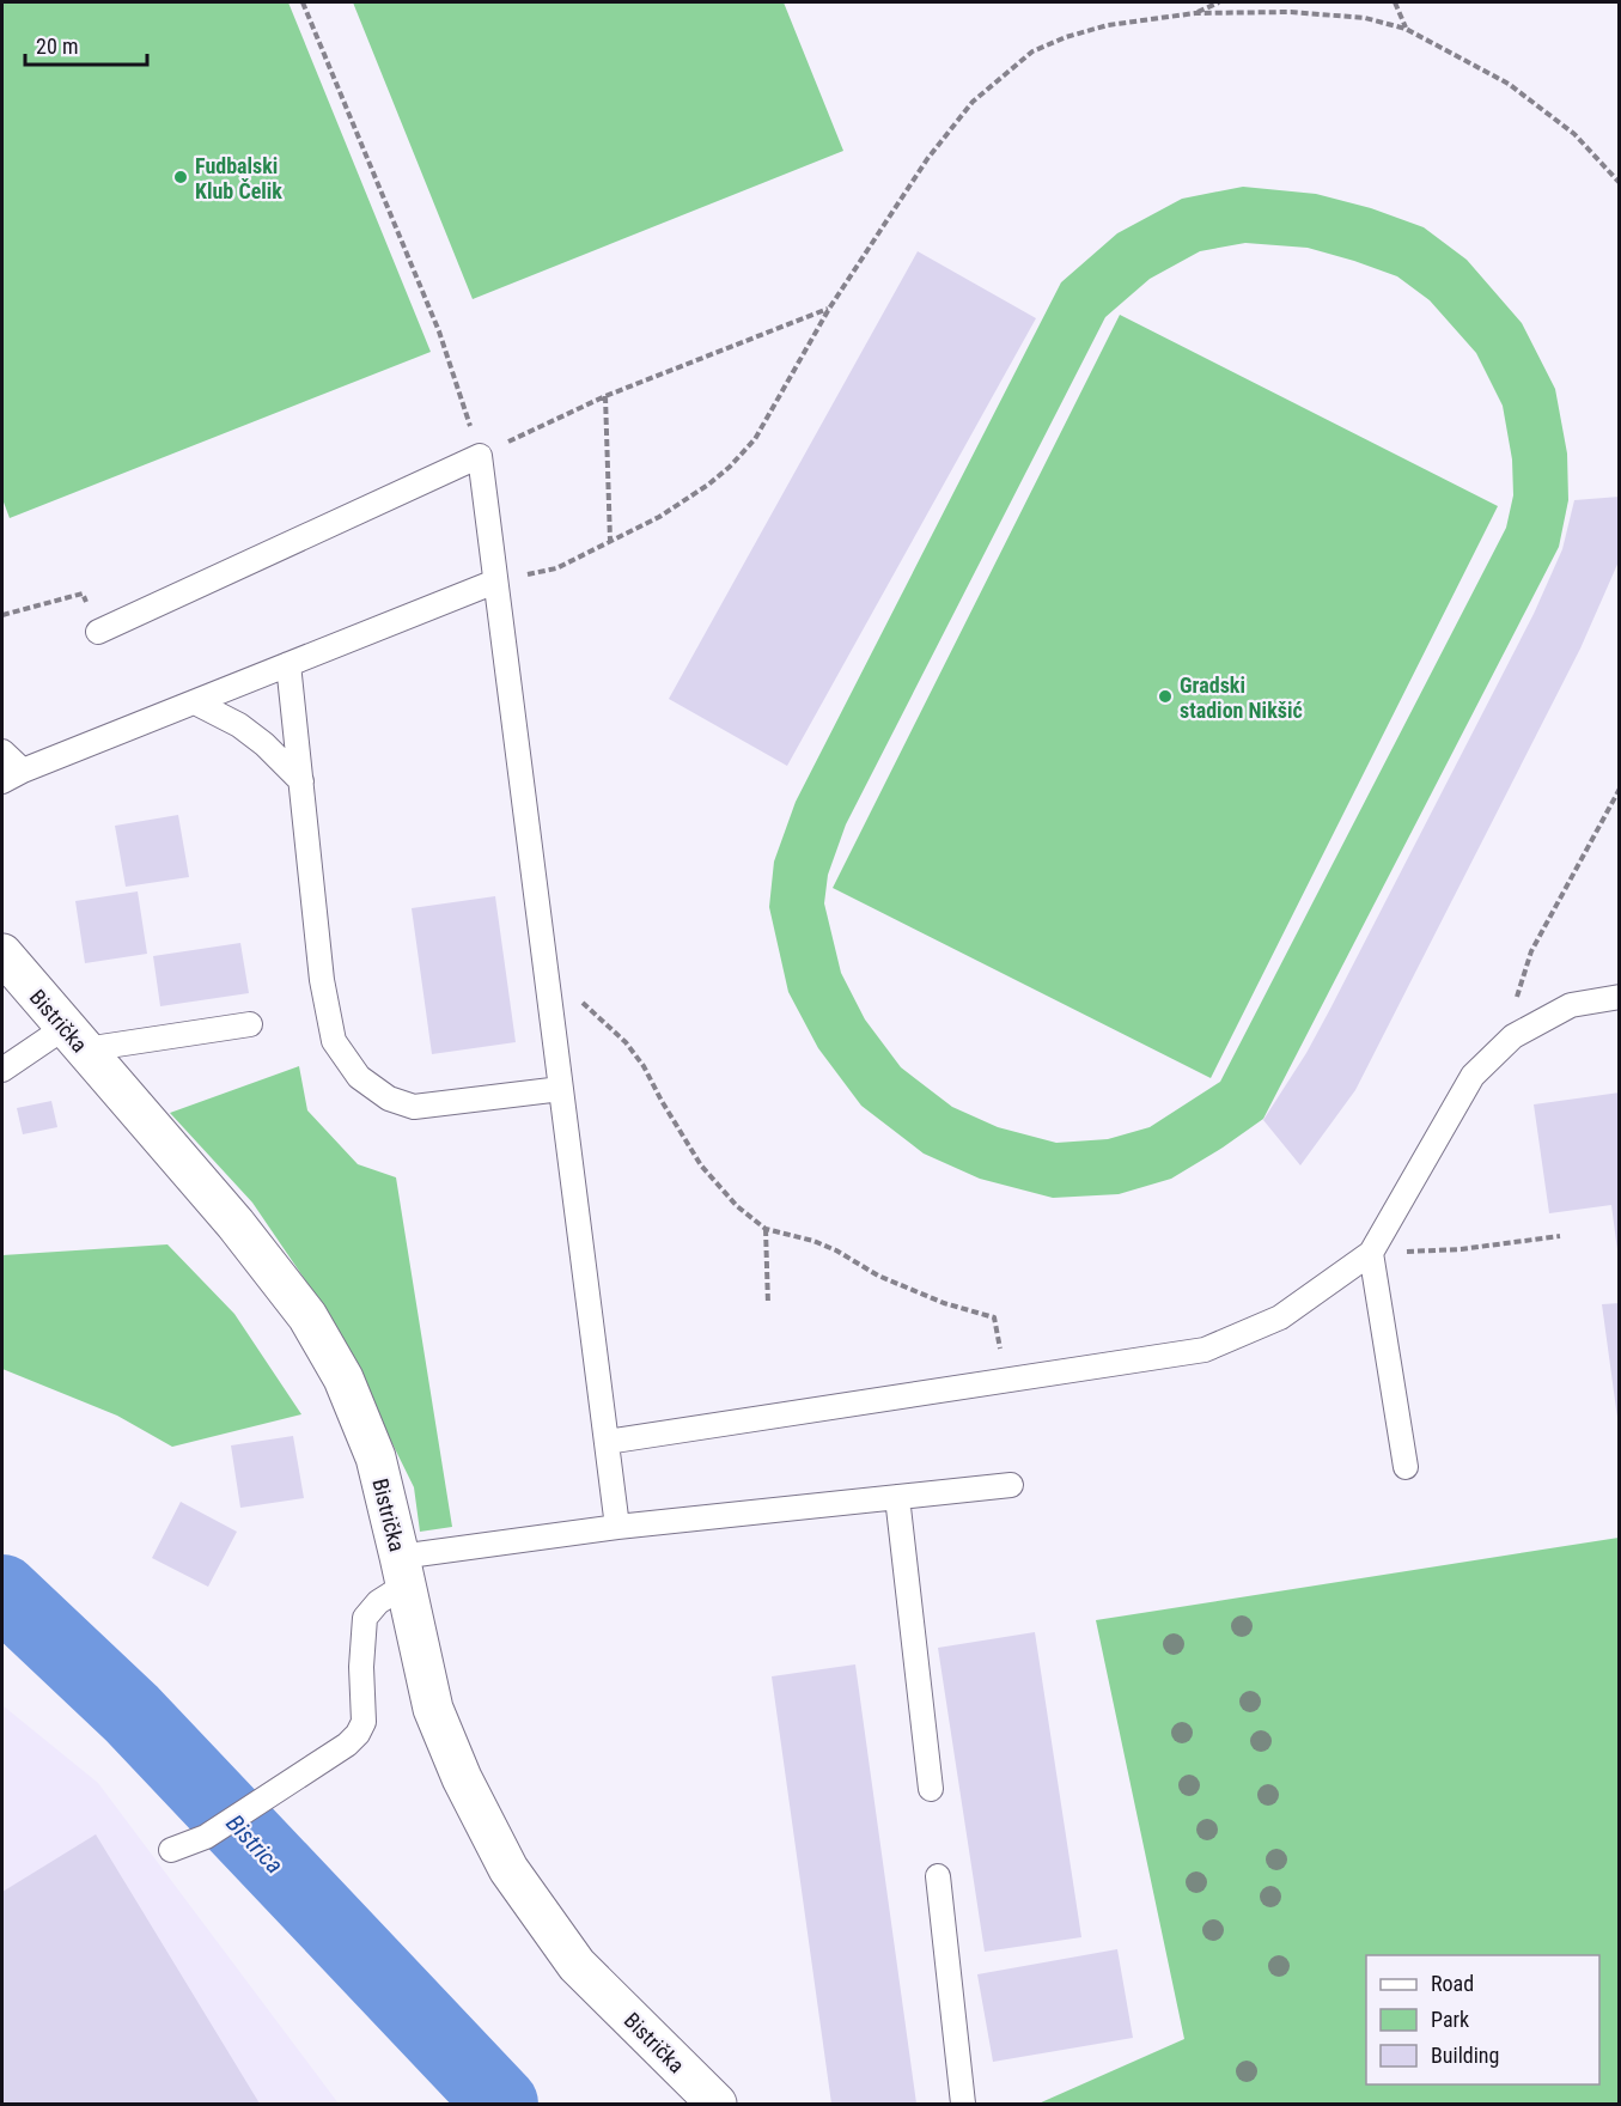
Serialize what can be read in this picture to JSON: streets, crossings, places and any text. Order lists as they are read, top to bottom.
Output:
{
  "streets": {
    "street": ["Bistrička"]
  },
  "water": ["Bistrica"],
  "places": ["Fudbalski Klub Čelik", "Gradski stadion Nikšić"],
  "legend": ["Road", "Park", "Building"],
  "scale_bar": "20 m"
}
